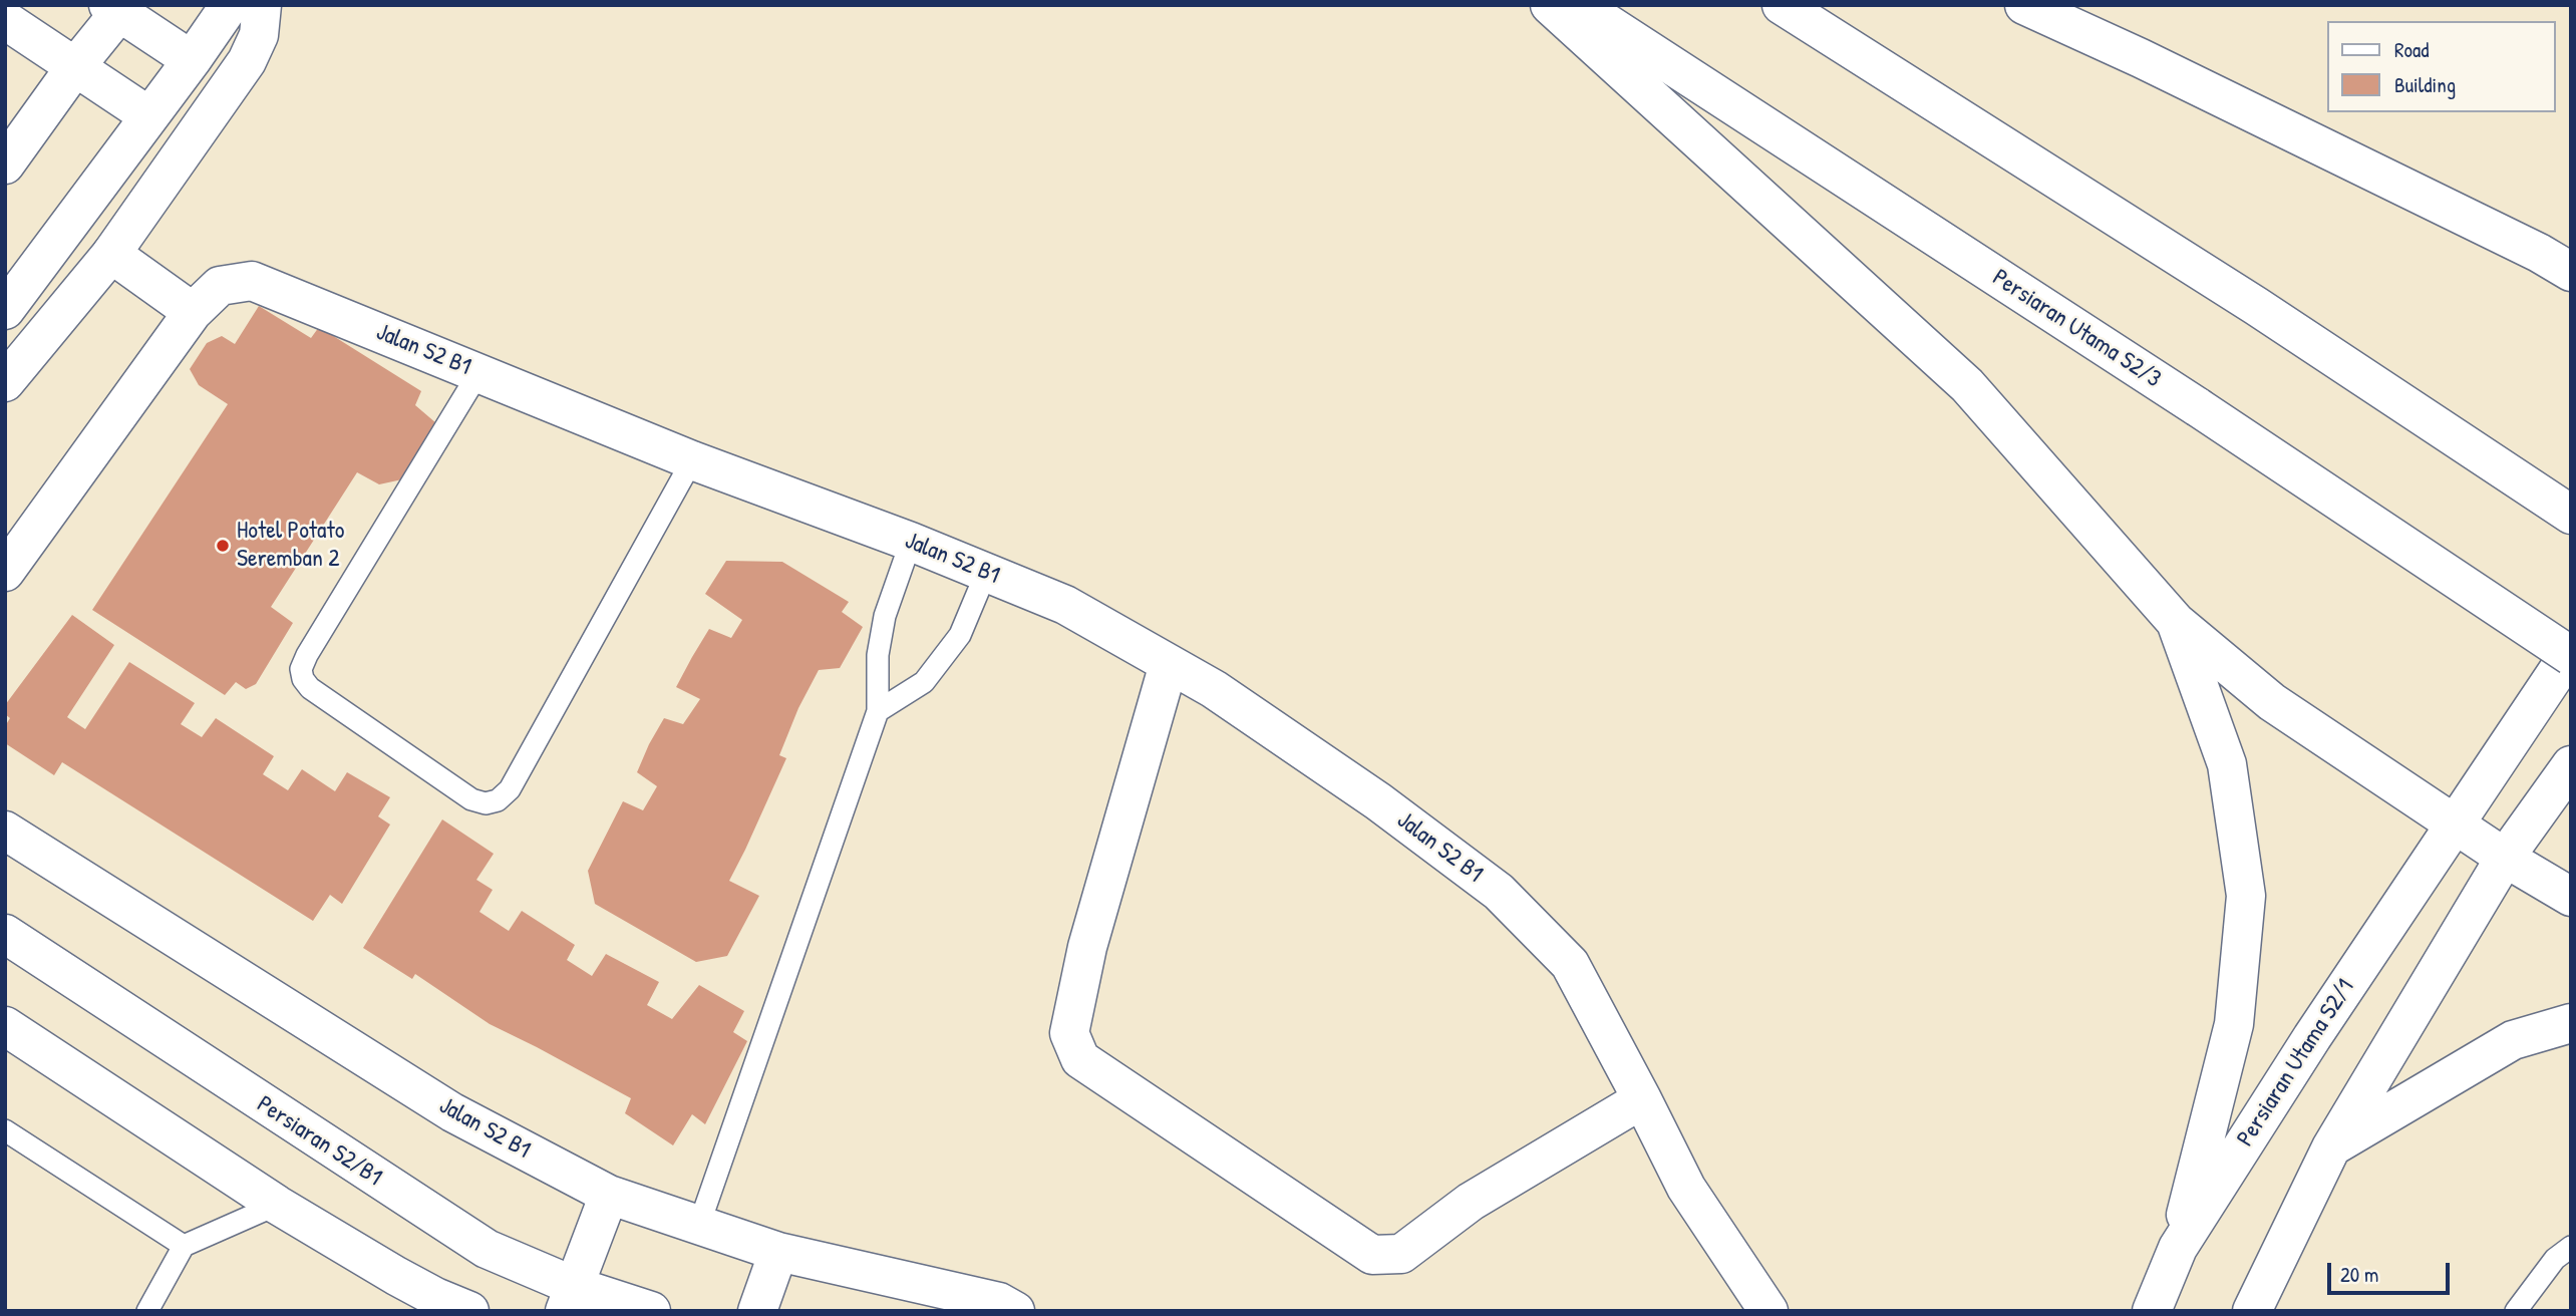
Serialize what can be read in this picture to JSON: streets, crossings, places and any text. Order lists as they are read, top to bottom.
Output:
{
  "streets": {
    "main road": [
      "Persiaran Utama S2/3",
      "Jalan S2 B1",
      "Persiaran Utama S2/1",
      "Persiaran S2/B1"
    ]
  },
  "crossings": [
    ["Persiaran Utama S2/3", "Persiaran Utama S2/1"]
  ],
  "places": ["Hotel Potato Seremban 2"],
  "legend": ["Road", "Building"],
  "scale_bar": "20 m"
}
